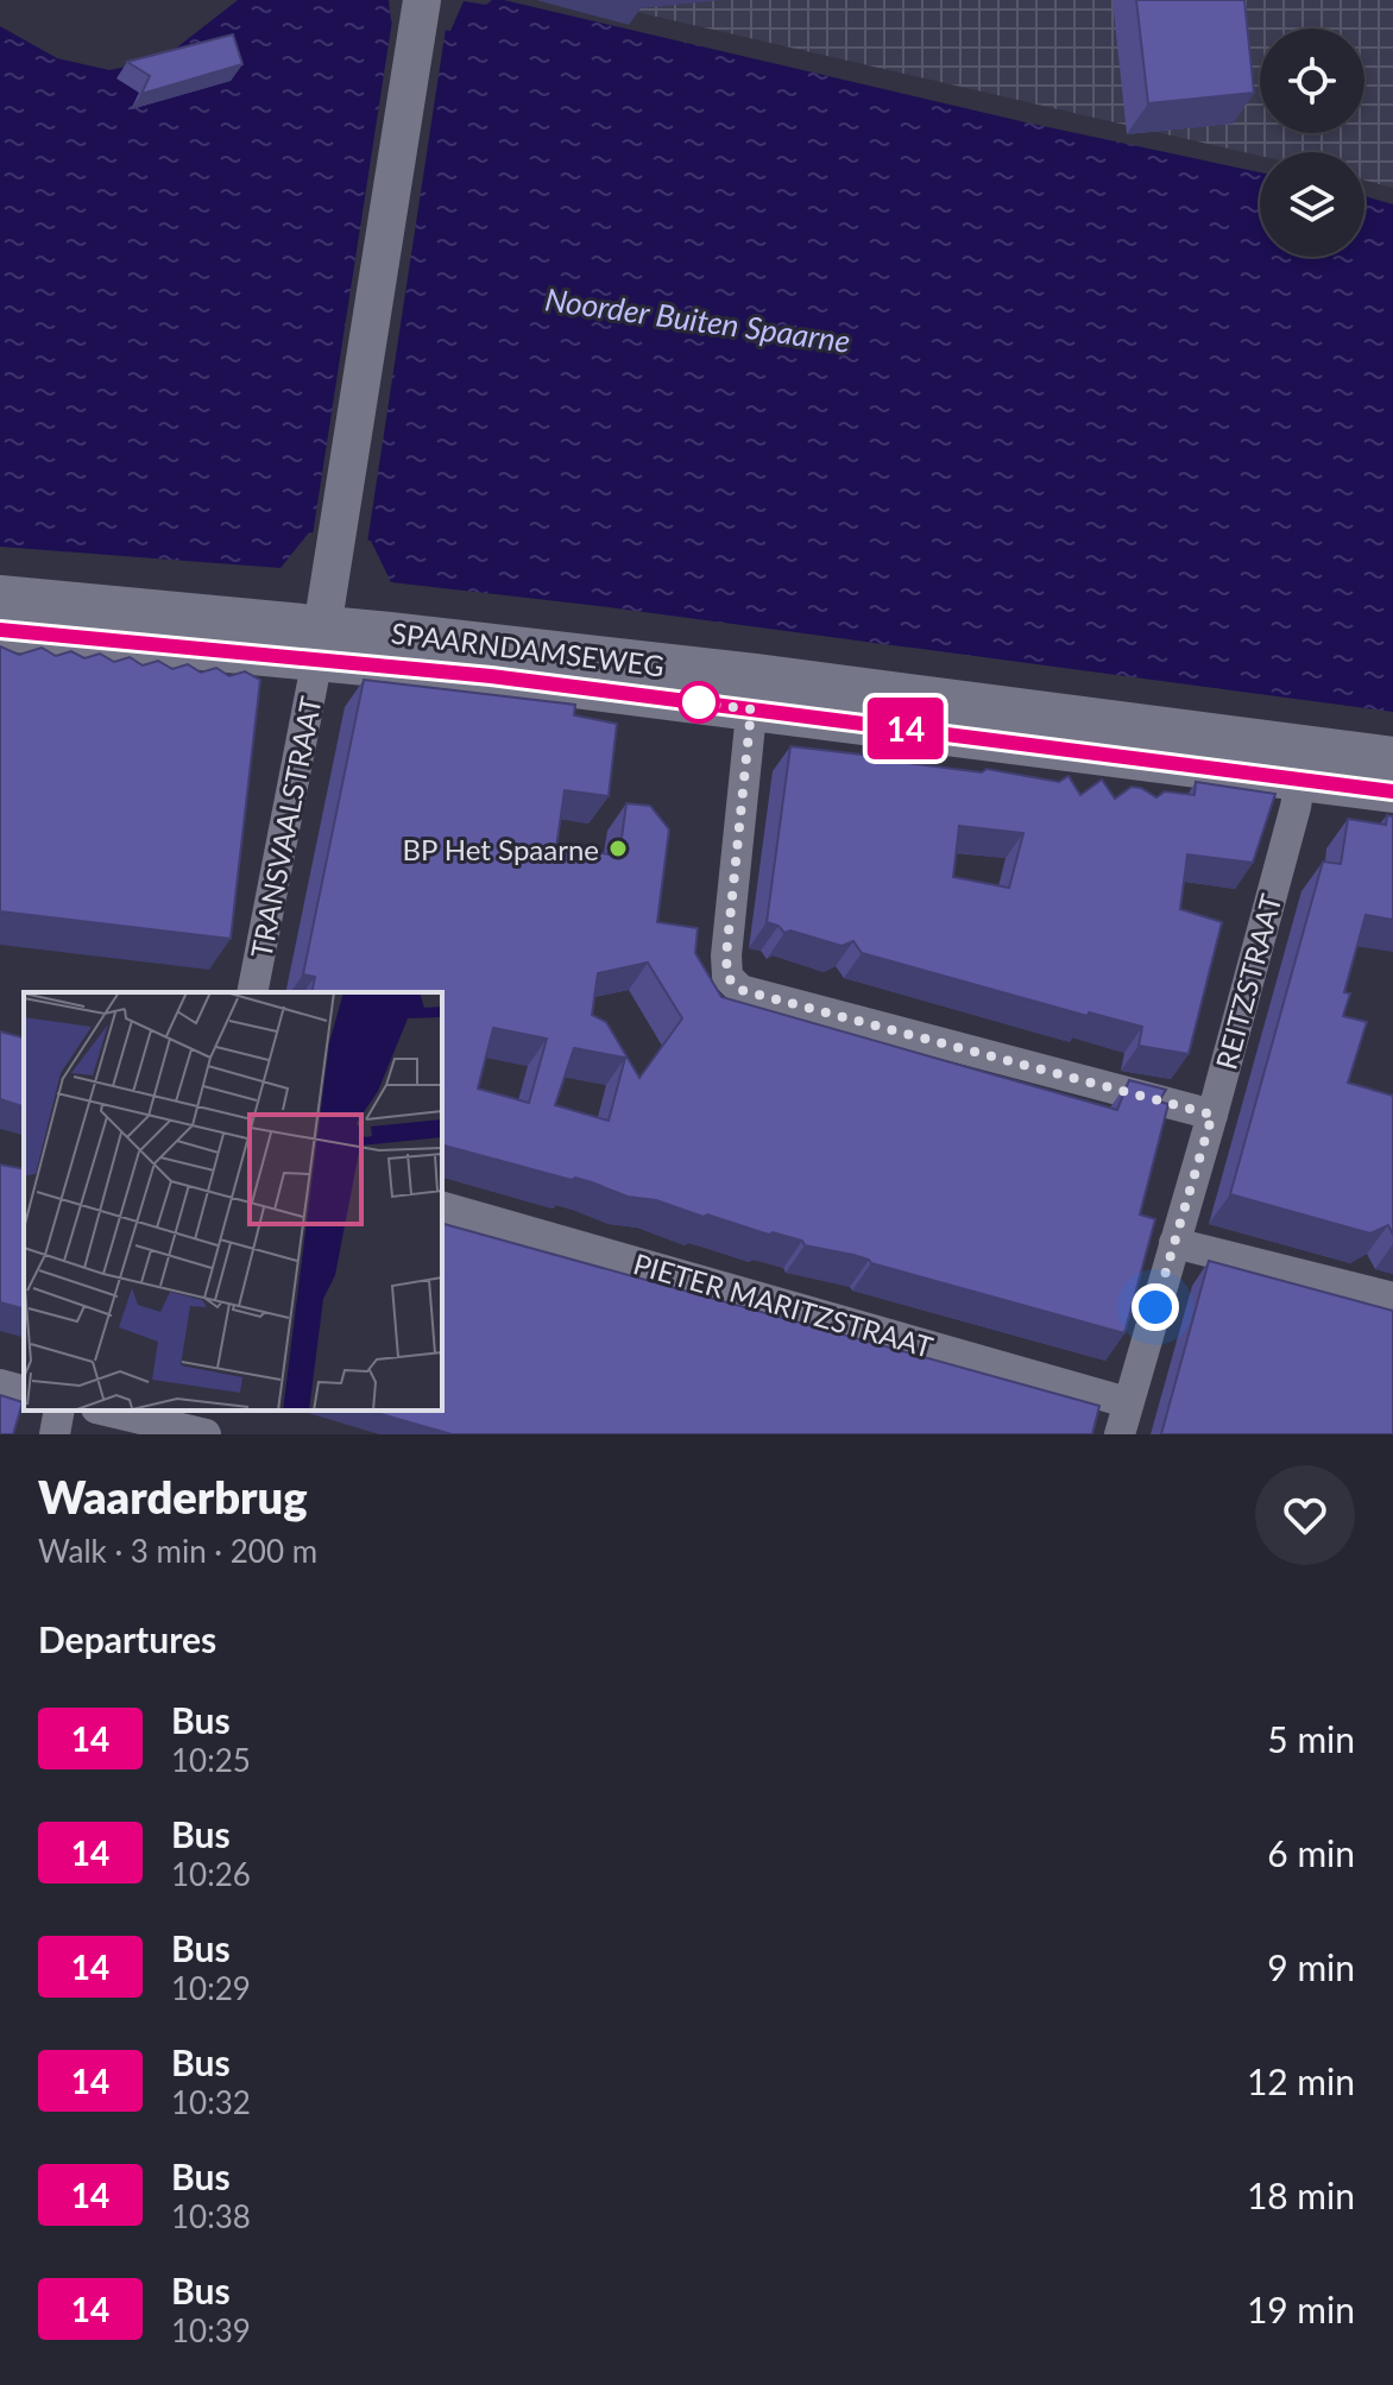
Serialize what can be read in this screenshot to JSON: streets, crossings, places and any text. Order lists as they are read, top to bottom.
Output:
{
  "streets": {
    "main road": ["SPAARNDAMSEWEG"],
    "street": ["TRANSVAALSTRAAT", "REITZSTRAAT", "PIETER MARITZSTRAAT"]
  },
  "crossings": [
    ["SPAARNDAMSEWEG", "TRANSVAALSTRAAT"],
    ["SPAARNDAMSEWEG", "REITZSTRAAT"],
    ["REITZSTRAAT", "PIETER MARITZSTRAAT"]
  ],
  "water": ["Noorder Buiten Spaarne"],
  "places": ["BP Het Spaarne"],
  "lines": ["bus line 14"],
  "page": {
    "on_map": "14",
    "heading": [
      ["Waarderbrug", "Walk · 3 min · 200 m"],
      "Departures"
    ],
    "list": [
      {
        "mark": "14",
        "name": "Bus",
        "note": "10:25",
        "value": "5 min"
      },
      {
        "mark": "14",
        "name": "Bus",
        "note": "10:26",
        "value": "6 min"
      },
      {
        "mark": "14",
        "name": "Bus",
        "note": "10:29",
        "value": "9 min"
      },
      {
        "mark": "14",
        "name": "Bus",
        "note": "10:32",
        "value": "12 min"
      },
      {
        "mark": "14",
        "name": "Bus",
        "note": "10:38",
        "value": "18 min"
      },
      {
        "mark": "14",
        "name": "Bus",
        "note": "10:39",
        "value": "19 min"
      }
    ]
  }
}
